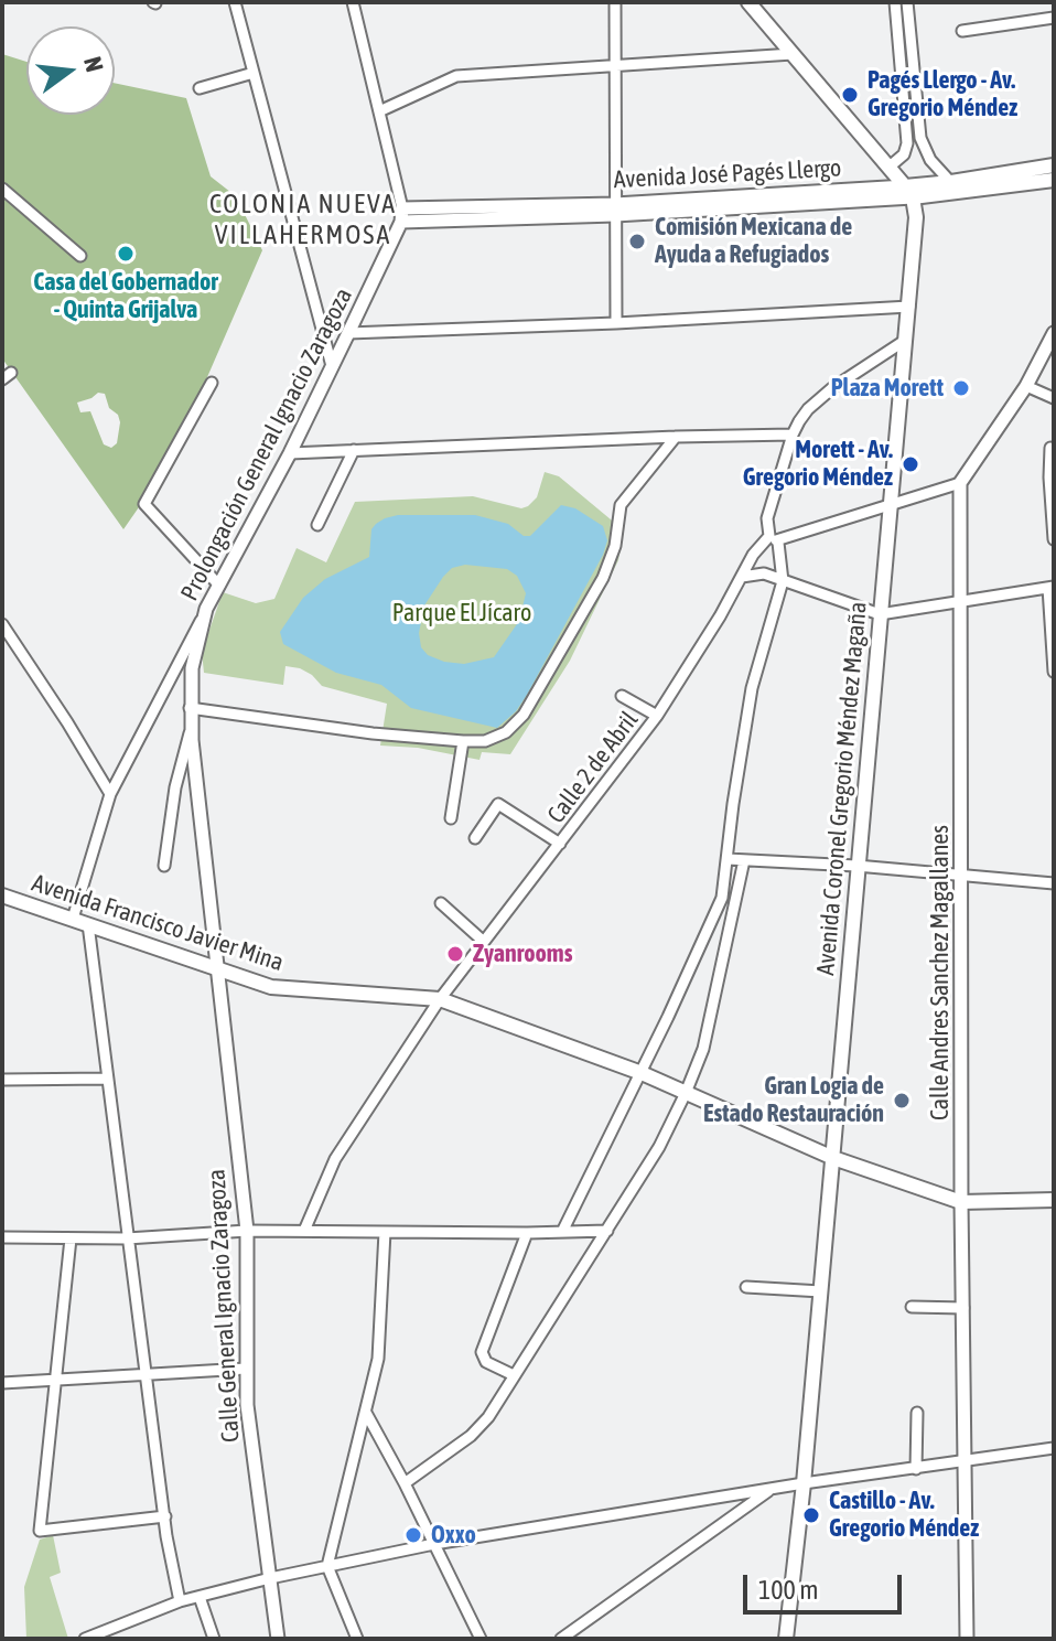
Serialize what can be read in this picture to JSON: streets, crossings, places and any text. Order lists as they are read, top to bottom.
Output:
{
  "streets": {
    "main road": ["Avenida José Pagés Llergo", "Avenida Coronel Gregorio Méndez Magaña", "Avenida Francisco Javier Mina"],
    "street": [
      "Prolongación General Ignacio Zaragoza",
      "Calle 2 de Abril",
      "Calle Andres Sanchez Magallanes",
      "Calle General Ignacio Zaragoza"
    ]
  },
  "crossings": [
    ["Avenida José Pagés Llergo", "Prolongación General Ignacio Zaragoza"],
    ["Avenida José Pagés Llergo", "Avenida Coronel Gregorio Méndez Magaña"],
    ["Prolongación General Ignacio Zaragoza", "Avenida Francisco Javier Mina"],
    ["Prolongación General Ignacio Zaragoza", "Calle General Ignacio Zaragoza"],
    ["Calle 2 de Abril", "Avenida Coronel Gregorio Méndez Magaña"],
    ["Calle 2 de Abril", "Avenida Francisco Javier Mina"],
    ["Avenida Coronel Gregorio Méndez Magaña", "Avenida Francisco Javier Mina"],
    ["Avenida Francisco Javier Mina", "Calle Andres Sanchez Magallanes"],
    ["Avenida Francisco Javier Mina", "Calle General Ignacio Zaragoza"]
  ],
  "districts": ["COLONIA NUEVA VILLAHERMOSA"],
  "parks": ["Parque El Jícaro"],
  "places": [
    "Pagés Llergo - Av. Gregorio Méndez",
    "Comisión Mexicana de Ayuda a Refugiados",
    "Casa del Gobernador - Quinta Grijalva",
    "Plaza Morett",
    "Morett - Av. Gregorio Méndez",
    "Zyanrooms",
    "Gran Logia de Estado Restauración",
    "Castillo - Av. Gregorio Méndez",
    "Oxxo"
  ],
  "scale_bar": "100 m",
  "north": "right"
}
